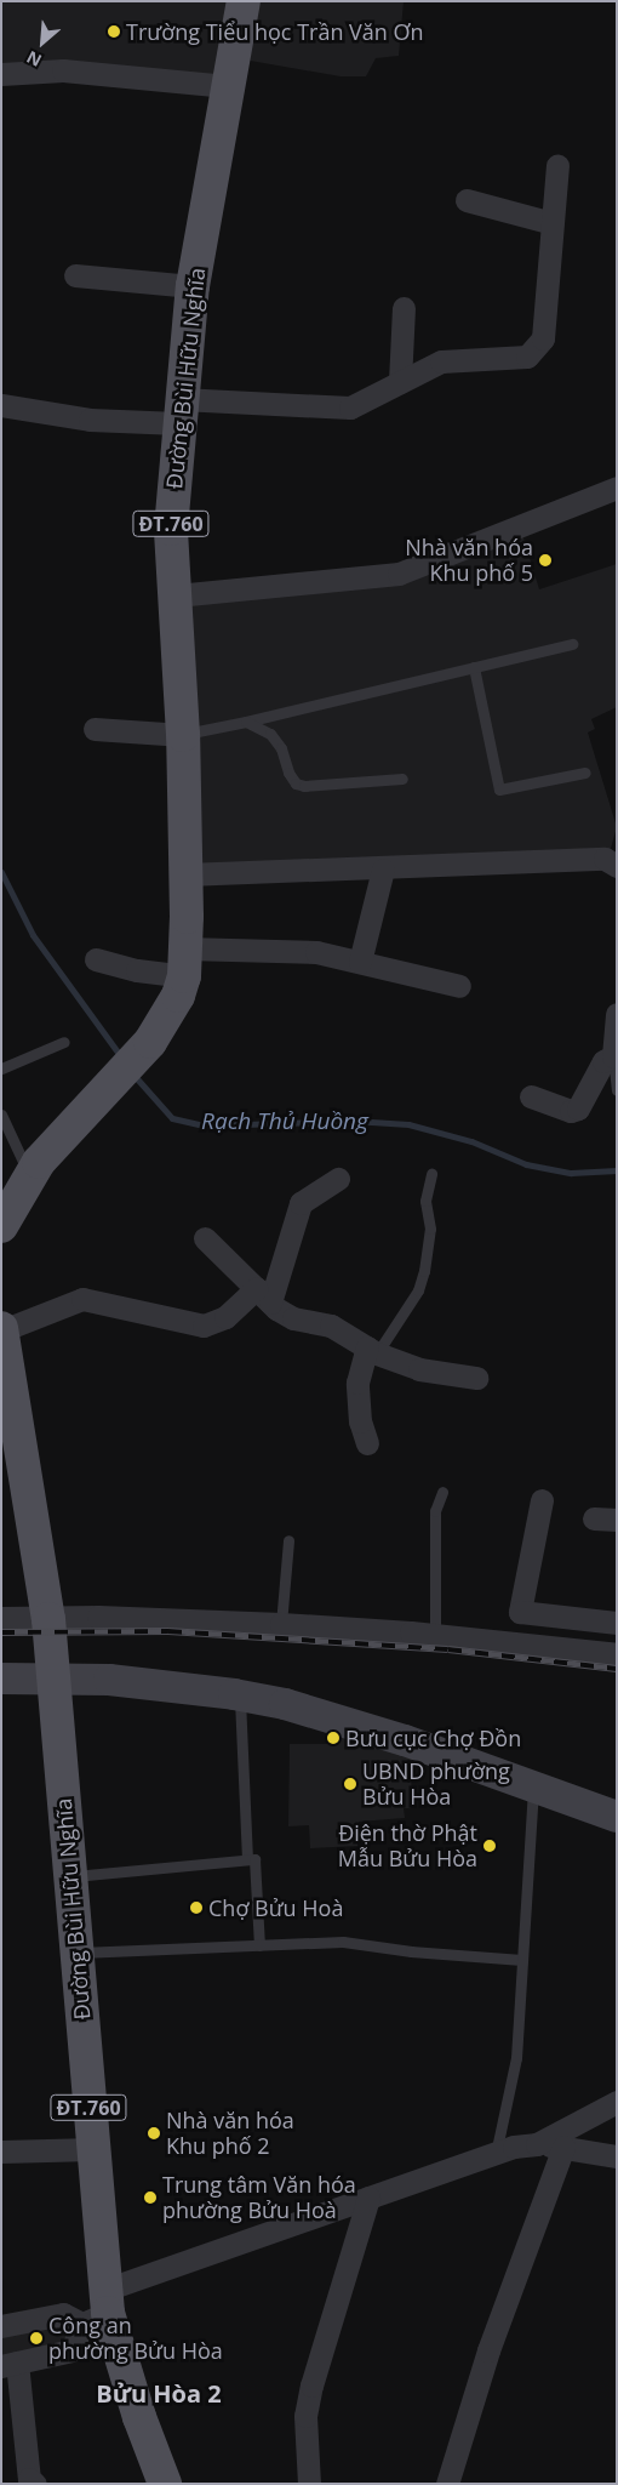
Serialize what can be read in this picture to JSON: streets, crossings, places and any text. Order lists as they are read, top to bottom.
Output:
{
  "streets": {
    "main road": ["Đường Bùi Hữu Nghĩa", "ĐT.760"]
  },
  "crossings": [
    ["Đường Bùi Hữu Nghĩa", "ĐT.760"]
  ],
  "districts": ["Bửu Hòa 2"],
  "water": ["Rạch Thủ Huồng"],
  "places": [
    "Trường Tiểu học Trần Văn Ơn",
    "Nhà văn hóa Khu phố 5",
    "Bưu cục Chợ Đồn",
    "UBND phường Bửu Hòa",
    "Điện thờ Phật Mẫu Bửu Hòa",
    "Chợ Bửu Hoà",
    "Nhà văn hóa Khu phố 2",
    "Trung tâm Văn hóa phường Bửu Hoà",
    "Công an phường Bửu Hòa"
  ],
  "north": "bottom left"
}
